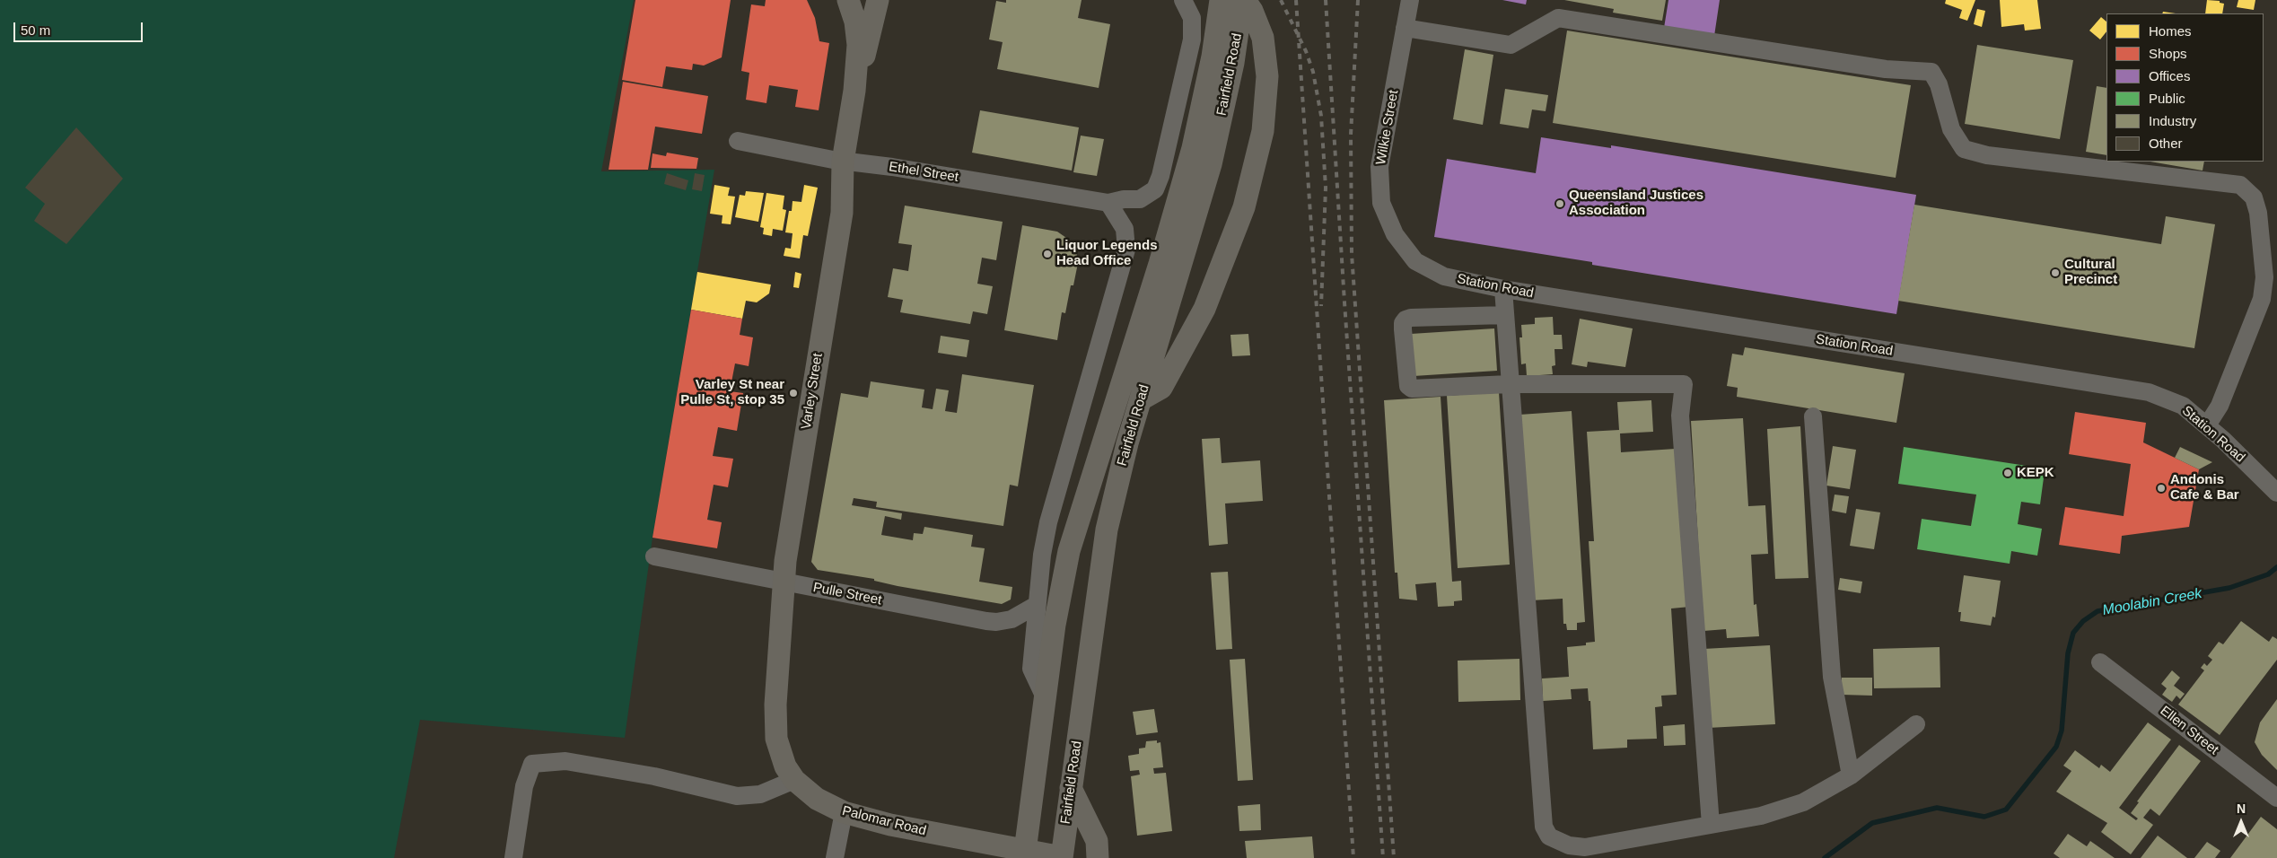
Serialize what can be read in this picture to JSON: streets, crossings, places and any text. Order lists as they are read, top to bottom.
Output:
{
  "streets": {
    "main road": ["Fairfield Road", "Varley Street", "Palomar Road"],
    "street": [
      "Wilkie Street",
      "Ethel Street",
      "Station Road",
      "Pulle Street",
      "Ellen Street"
    ]
  },
  "crossings": [
    ["Fairfield Road", "Palomar Road"],
    ["Wilkie Street", "Station Road"],
    ["Ethel Street", "Varley Street"],
    ["Varley Street", "Pulle Street"],
    ["Varley Street", "Palomar Road"]
  ],
  "water": ["Moolabin Creek"],
  "places": [
    "Queensland Justices Association",
    "Liquor Legends Head Office",
    "Cultural Precinct",
    "Varley St near Pulle St, stop 35",
    "KEPK",
    "Andonis Cafe & Bar"
  ],
  "legend": [
    "Homes",
    "Shops",
    "Offices",
    "Public",
    "Industry",
    "Other"
  ],
  "scale_bar": "50 m",
  "north": "top"
}
